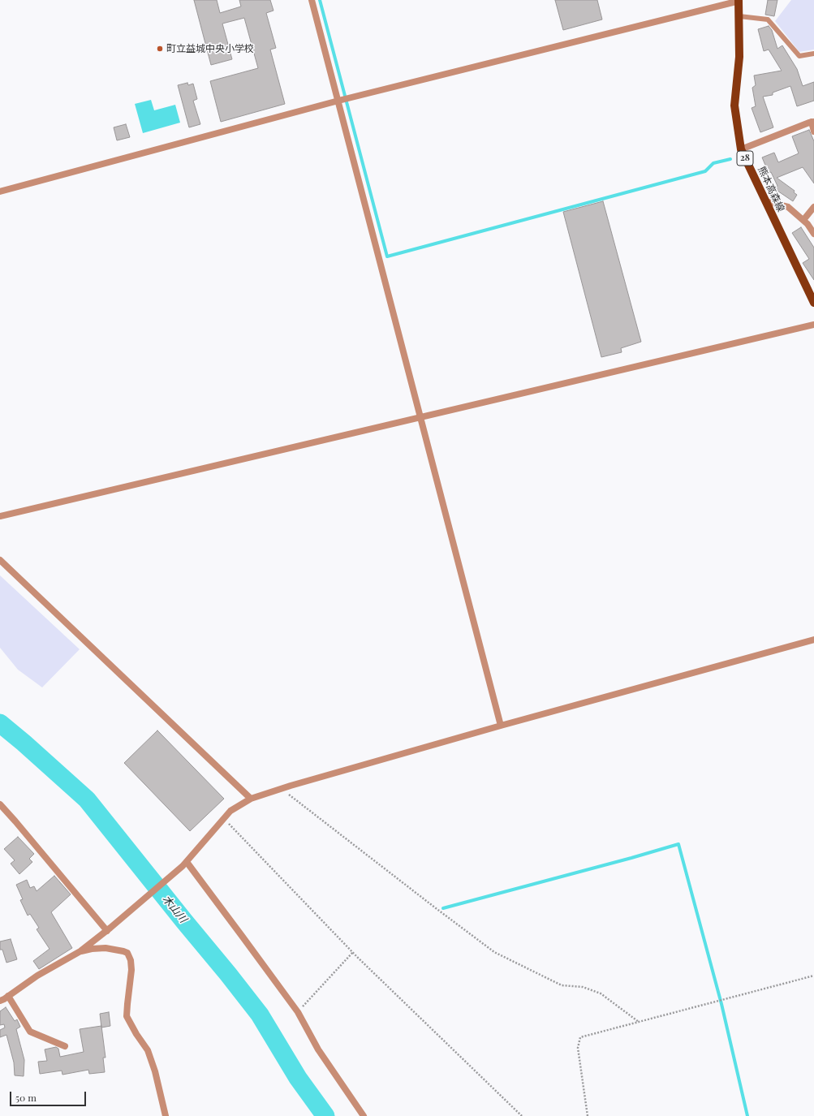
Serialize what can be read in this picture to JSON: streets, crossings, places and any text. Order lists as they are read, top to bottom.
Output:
{
  "streets": {
    "main road": ["28", "熊本高森線"]
  },
  "water": ["木山川"],
  "places": ["町立益城中央小学校"],
  "scale_bar": "50 m"
}
